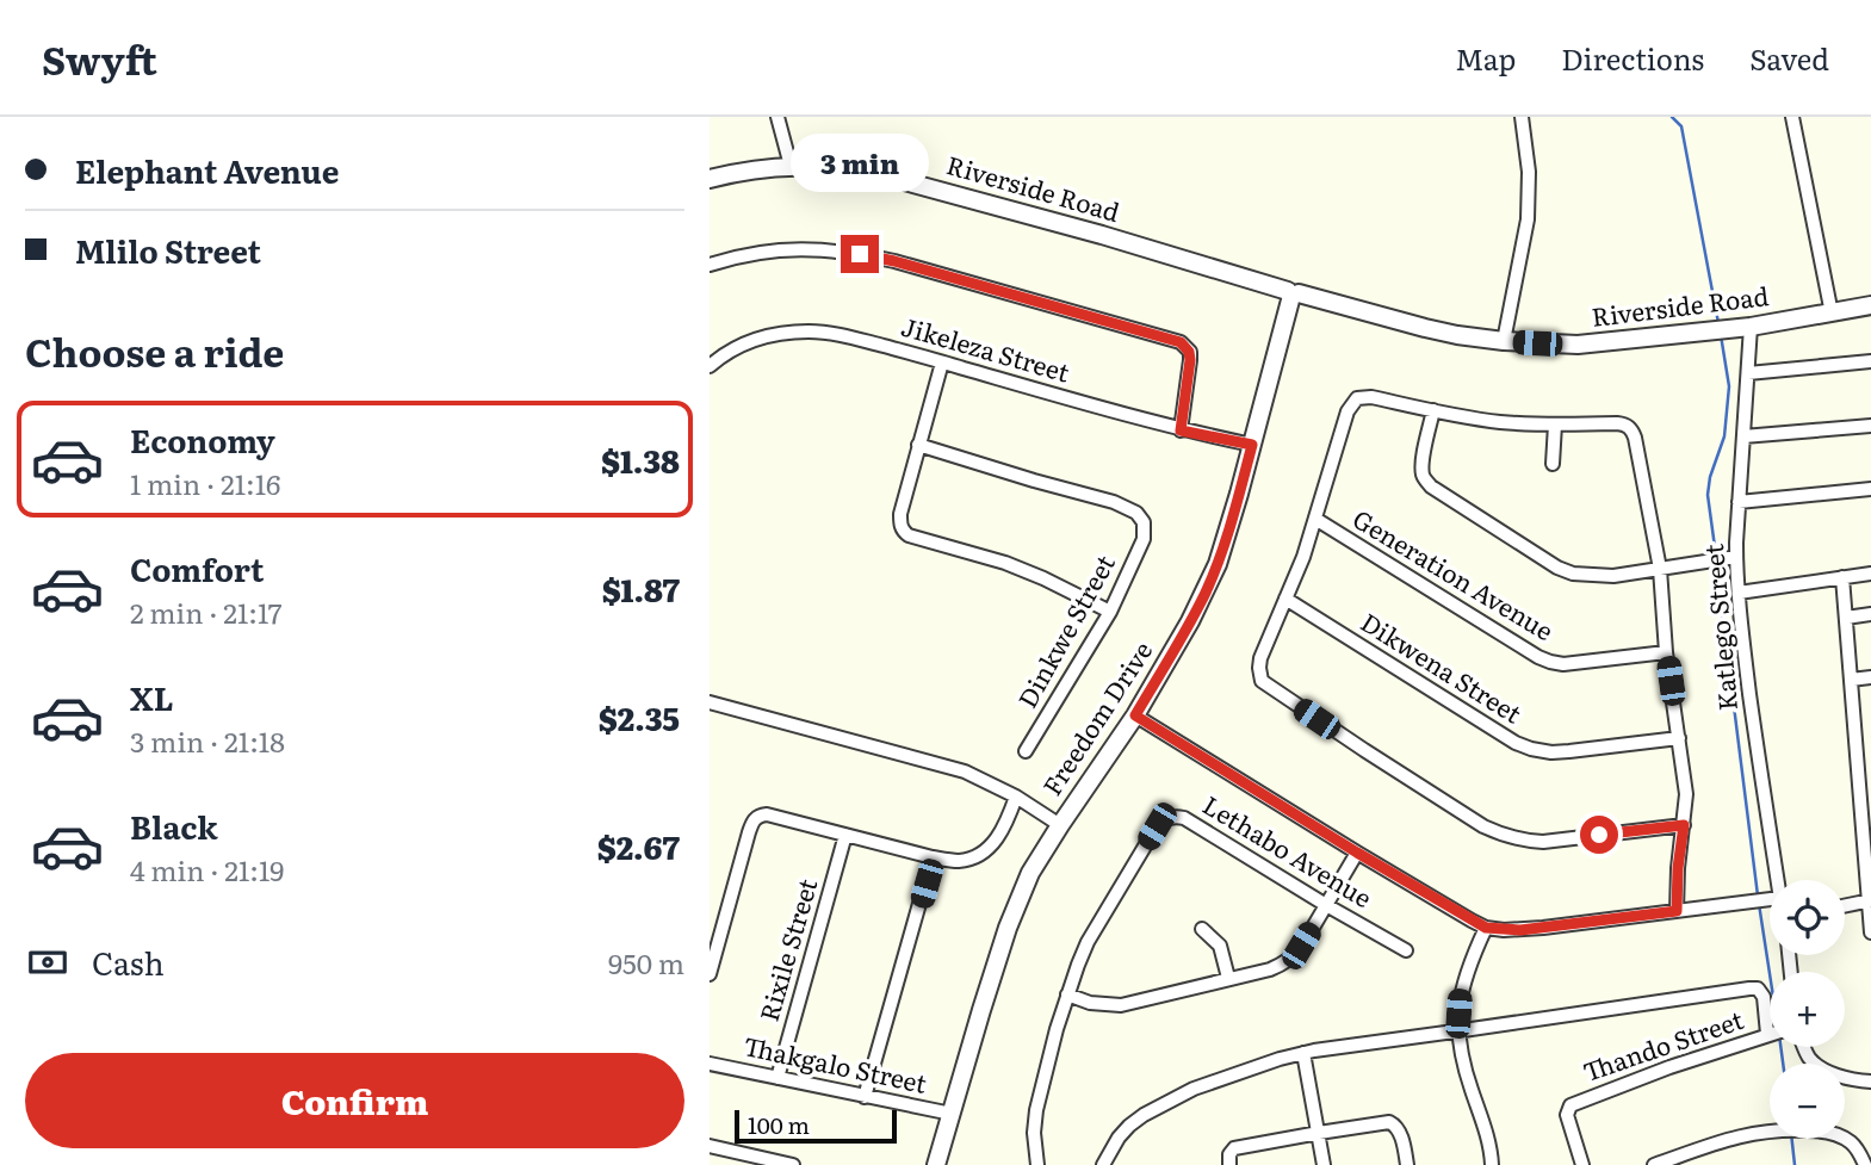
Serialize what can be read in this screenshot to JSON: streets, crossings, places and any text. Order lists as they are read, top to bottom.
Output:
{
  "streets": {
    "street": [
      "Riverside Road",
      "Jikeleza Street",
      "Generation Avenue",
      "Katlego Street",
      "Dinkwe Street",
      "Dikwena Street",
      "Freedom Drive",
      "Lethabo Avenue",
      "Rixile Street",
      "Thando Street",
      "Thakgalo Street"
    ]
  },
  "crossings": [
    ["Riverside Road", "Katlego Street"],
    ["Riverside Road", "Freedom Drive"],
    ["Jikeleza Street", "Freedom Drive"],
    ["Freedom Drive", "Thakgalo Street"],
    ["Rixile Street", "Thakgalo Street"]
  ],
  "scale_bar": "100 m",
  "page": {
    "header": "Swyft",
    "nav": ["Map", "Directions", "Saved"],
    "banner": ["Elephant Avenue", "Mlilo Street"],
    "bubble": "3 min",
    "heading": "Choose a ride",
    "list": [
      {
        "name": "Economy",
        "note": "1 min · 21:16",
        "value": "$1.38"
      },
      {
        "name": "Comfort",
        "note": "2 min · 21:17",
        "value": "$1.87"
      },
      {
        "name": "XL",
        "note": "3 min · 21:18",
        "value": "$2.35"
      },
      {
        "name": "Black",
        "note": "4 min · 21:19",
        "value": "$2.67"
      }
    ],
    "map_buttons": ["+", "−"],
    "pay": ["Cash", "950 m"],
    "buttons": "Confirm",
    "scale": "100 m"
  }
}
